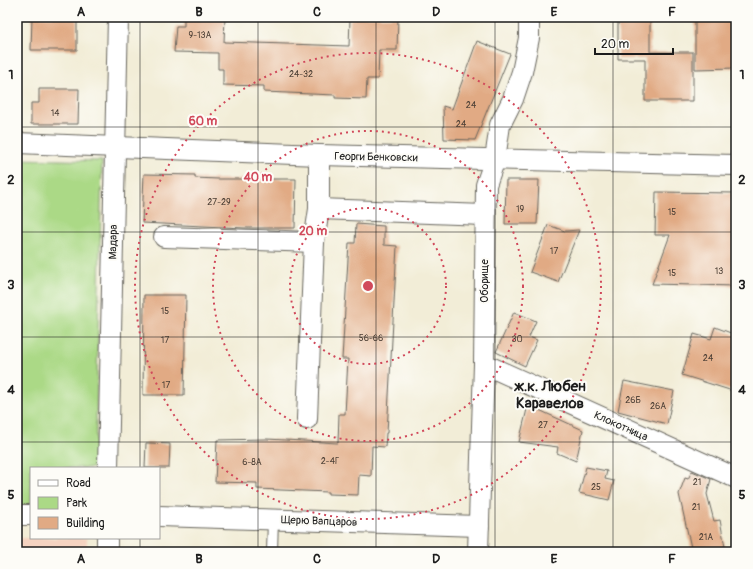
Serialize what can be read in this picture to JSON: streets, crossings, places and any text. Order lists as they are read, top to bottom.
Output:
{
  "streets": {
    "street": [
      "Георги Бенковски",
      "Мадара",
      "Оборище",
      "Клокотница",
      "Щерю Вапцаров"
    ]
  },
  "crossings": [
    ["Георги Бенковски", "Мадара"],
    ["Георги Бенковски", "Оборище"],
    ["Оборище", "Клокотница"],
    ["Оборище", "Щерю Вапцаров"]
  ],
  "districts": ["ж.к. Любен Каравелов"],
  "house_numbers": [
    "9-13А",
    "24-32",
    "24",
    "14",
    "24",
    "27-29",
    "19",
    "15",
    "17",
    "13",
    "15",
    "15",
    "56-66",
    "30",
    "17",
    "24",
    "17",
    "26Б",
    "26А",
    "27",
    "2-4Г",
    "6-8А",
    "21",
    "25",
    "21",
    "21А"
  ],
  "legend": ["Road", "Park", "Building"],
  "scale_bar": "20 m",
  "grid": {
    "columns": [
      "A",
      "B",
      "C",
      "D",
      "E",
      "F"
    ],
    "rows": [
      "1",
      "2",
      "3",
      "4",
      "5"
    ]
  },
  "rings": ["60 m", "40 m", "20 m"]
}
